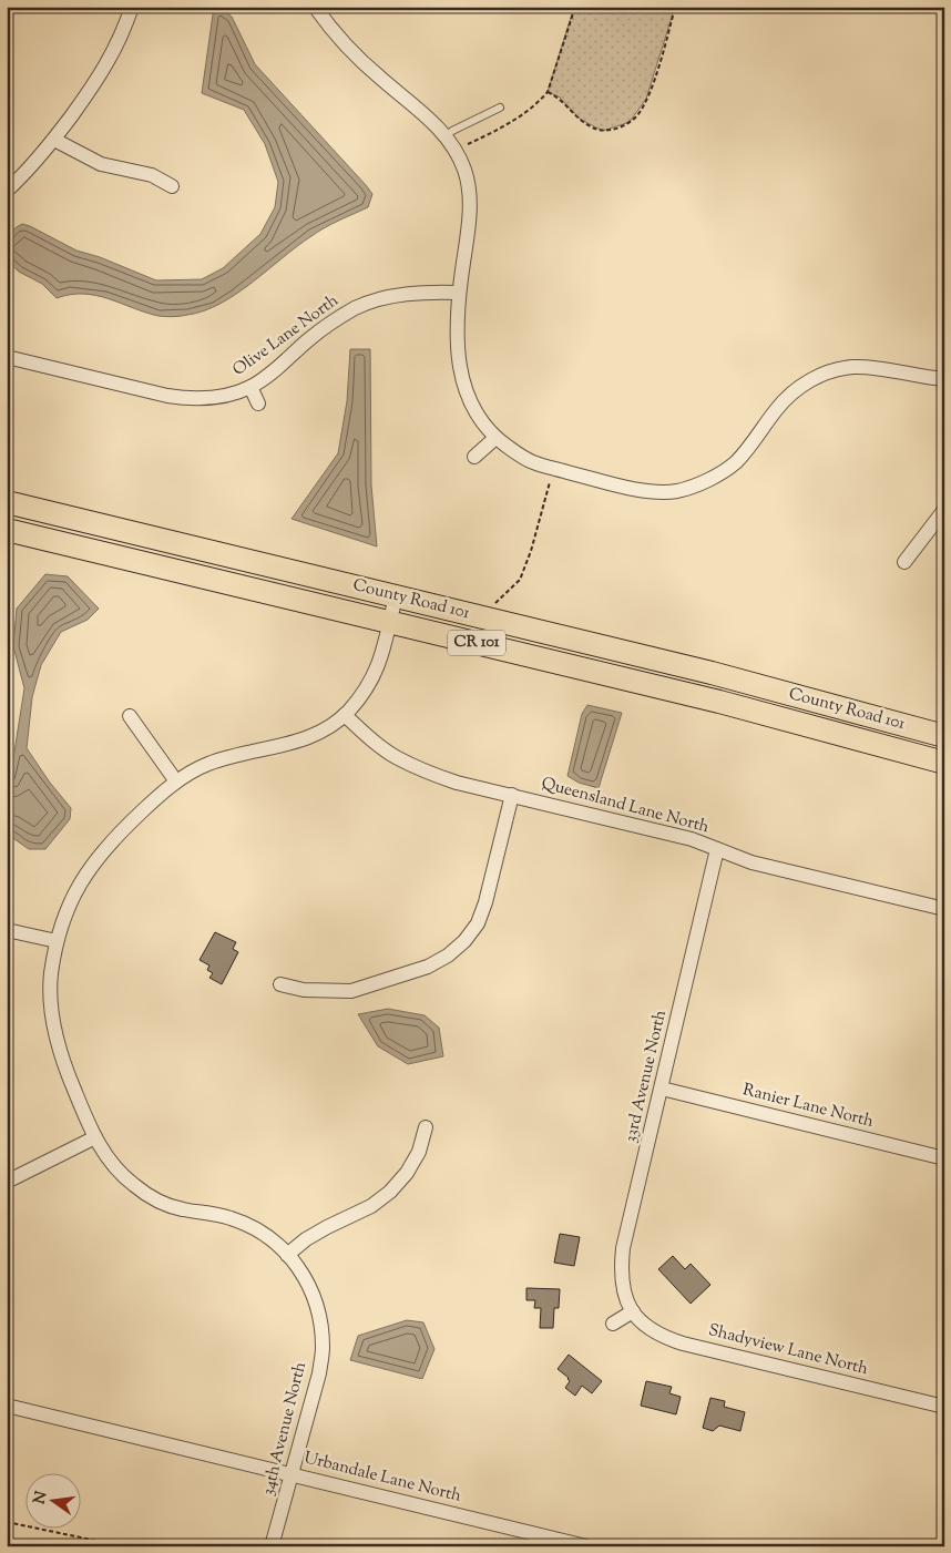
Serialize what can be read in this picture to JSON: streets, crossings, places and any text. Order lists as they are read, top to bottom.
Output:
{
  "streets": {
    "main road": ["County Road 101", "CR 101"],
    "street": [
      "Olive Lane North",
      "Queensland Lane North",
      "33rd Avenue North",
      "Ranier Lane North",
      "Shadyview Lane North",
      "34th Avenue North",
      "Urbandale Lane North"
    ]
  },
  "crossings": [
    ["County Road 101", "34th Avenue North"],
    ["Queensland Lane North", "33rd Avenue North"],
    ["Queensland Lane North", "34th Avenue North"],
    ["33rd Avenue North", "Ranier Lane North"],
    ["33rd Avenue North", "Shadyview Lane North"],
    ["34th Avenue North", "Urbandale Lane North"]
  ],
  "north": "left"
}
